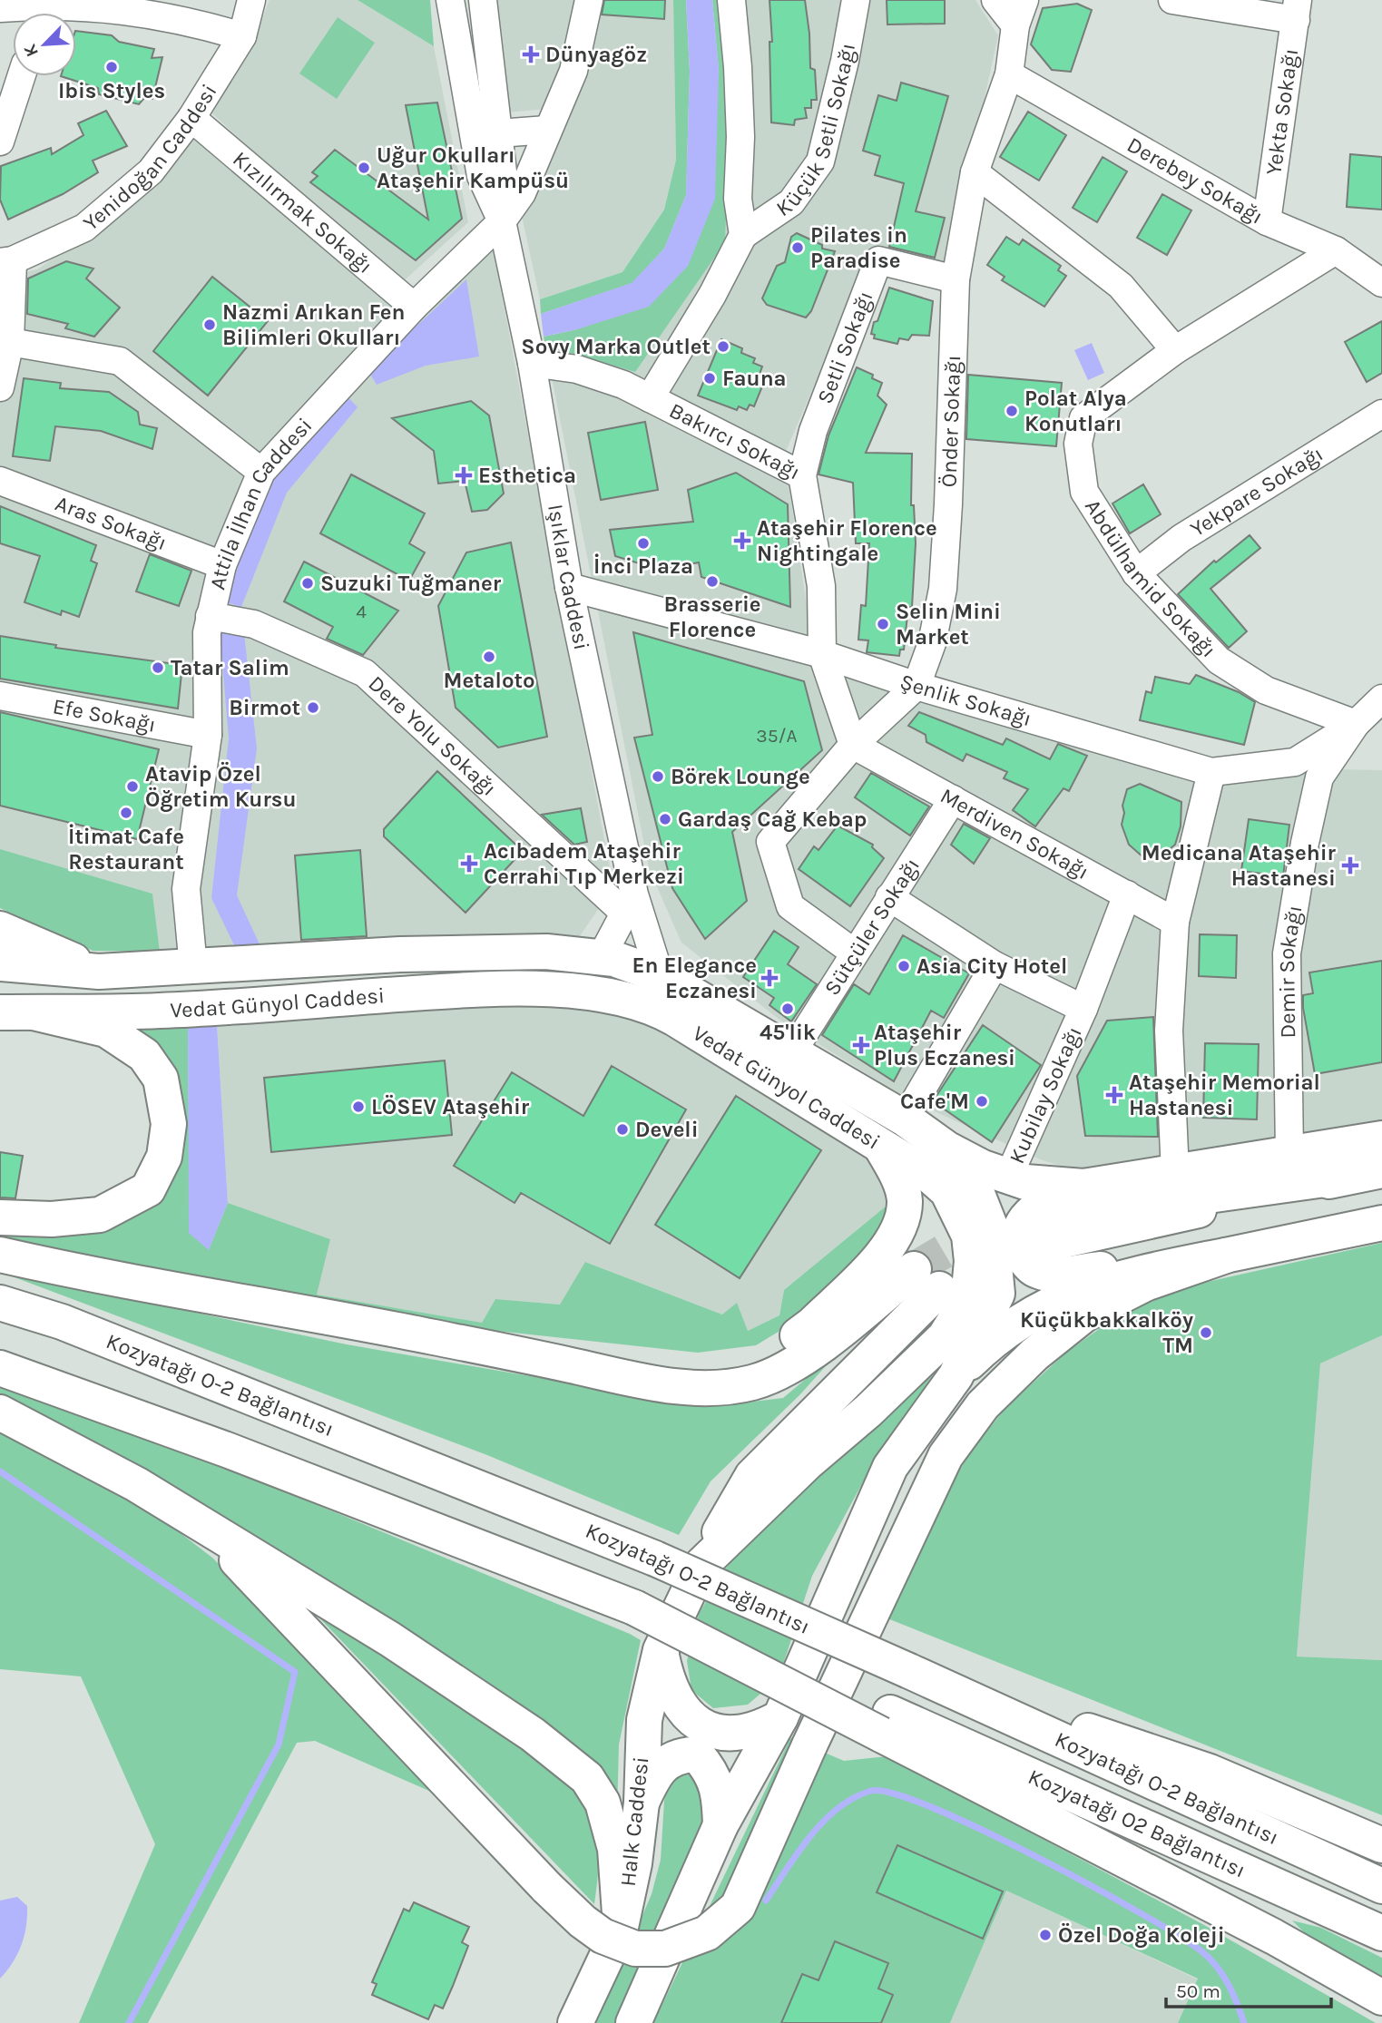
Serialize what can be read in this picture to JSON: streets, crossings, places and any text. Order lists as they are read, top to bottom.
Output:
{
  "streets": {
    "main road": [
      "Vedat Günyol Caddesi",
      "Kozyatağı O-2 Bağlantısı",
      "Halk Caddesi",
      "Kozyatağı O2 Bağlantısı"
    ],
    "street": [
      "Yekta Sokağı",
      "Küçük Setli Sokağı",
      "Yenidoğan Caddesi",
      "Derebey Sokağı",
      "Kızılırmak Sokağı",
      "Setli Sokağı",
      "Önder Sokağı",
      "Bakırcı Sokağı",
      "Yekpare Sokağı",
      "Attila İlhan Caddesi",
      "Aras Sokağı",
      "Işıklar Caddesi",
      "Abdülhamid Sokağı",
      "Şenlik Sokağı",
      "Efe Sokağı",
      "Dere Yolu Sokağı",
      "Merdiven Sokağı",
      "Sütçüler Sokağı",
      "Demir Sokağı",
      "Kubilay Sokağı"
    ]
  },
  "crossings": [
    ["Yekta Sokağı", "Derebey Sokağı"],
    ["Yenidoğan Caddesi", "Kızılırmak Sokağı"],
    ["Derebey Sokağı", "Önder Sokağı"],
    ["Derebey Sokağı", "Abdülhamid Sokağı"],
    ["Kızılırmak Sokağı", "Attila İlhan Caddesi"],
    ["Setli Sokağı", "Önder Sokağı"],
    ["Setli Sokağı", "Bakırcı Sokağı"],
    ["Önder Sokağı", "Şenlik Sokağı"],
    ["Önder Sokağı", "Merdiven Sokağı"],
    ["Önder Sokağı", "Sütçüler Sokağı"],
    ["Bakırcı Sokağı", "Işıklar Caddesi"],
    ["Bakırcı Sokağı", "Şenlik Sokağı"],
    ["Yekpare Sokağı", "Abdülhamid Sokağı"],
    ["Attila İlhan Caddesi", "Aras Sokağı"],
    ["Attila İlhan Caddesi", "Işıklar Caddesi"],
    ["Attila İlhan Caddesi", "Efe Sokağı"],
    ["Attila İlhan Caddesi", "Dere Yolu Sokağı"],
    ["Attila İlhan Caddesi", "Vedat Günyol Caddesi"],
    ["Işıklar Caddesi", "Şenlik Sokağı"],
    ["Işıklar Caddesi", "Dere Yolu Sokağı"],
    ["Işıklar Caddesi", "Vedat Günyol Caddesi"],
    ["Abdülhamid Sokağı", "Şenlik Sokağı"],
    ["Abdülhamid Sokağı", "Demir Sokağı"],
    ["Şenlik Sokağı", "Demir Sokağı"],
    ["Merdiven Sokağı", "Sütçüler Sokağı"],
    ["Sütçüler Sokağı", "Vedat Günyol Caddesi"],
    ["Sütçüler Sokağı", "Kubilay Sokağı"],
    ["Demir Sokağı", "Vedat Günyol Caddesi"],
    ["Vedat Günyol Caddesi", "Kubilay Sokağı"],
    ["Vedat Günyol Caddesi", "Halk Caddesi"]
  ],
  "places": {
    "health": [
      "Dünyagöz",
      "Esthetica",
      "Ataşehir Florence Nightingale",
      "Acıbadem Ataşehir Cerrahi Tıp Merkezi",
      "Medicana Ataşehir Hastanesi",
      "En Elegance Eczanesi",
      "Ataşehir Plus Eczanesi",
      "Ataşehir Memorial Hastanesi"
    ],
    "other": [
      "Ibis Styles",
      "Uğur Okulları Ataşehir Kampüsü",
      "Pilates in Paradise",
      "Nazmi Arıkan Fen Bilimleri Okulları",
      "Sovy Marka Outlet",
      "Fauna",
      "Polat Alya Konutları",
      "İnci Plaza",
      "Brasserie Florence",
      "Suzuki Tuğmaner",
      "Selin Mini Market",
      "Metaloto",
      "Tatar Salim",
      "Birmot",
      "Börek Lounge",
      "Atavip Özel Öğretim Kursu",
      "İtimat Cafe Restaurant",
      "Gardaş Cağ Kebap",
      "Asia City Hotel",
      "45'lik",
      "Cafe'M",
      "LÖSEV Ataşehir",
      "Develi",
      "Küçükbakkalköy TM",
      "Özel Doğa Koleji"
    ]
  },
  "house_numbers": ["4", "35/A"],
  "scale_bar": "50 m",
  "north": "bottom left"
}
